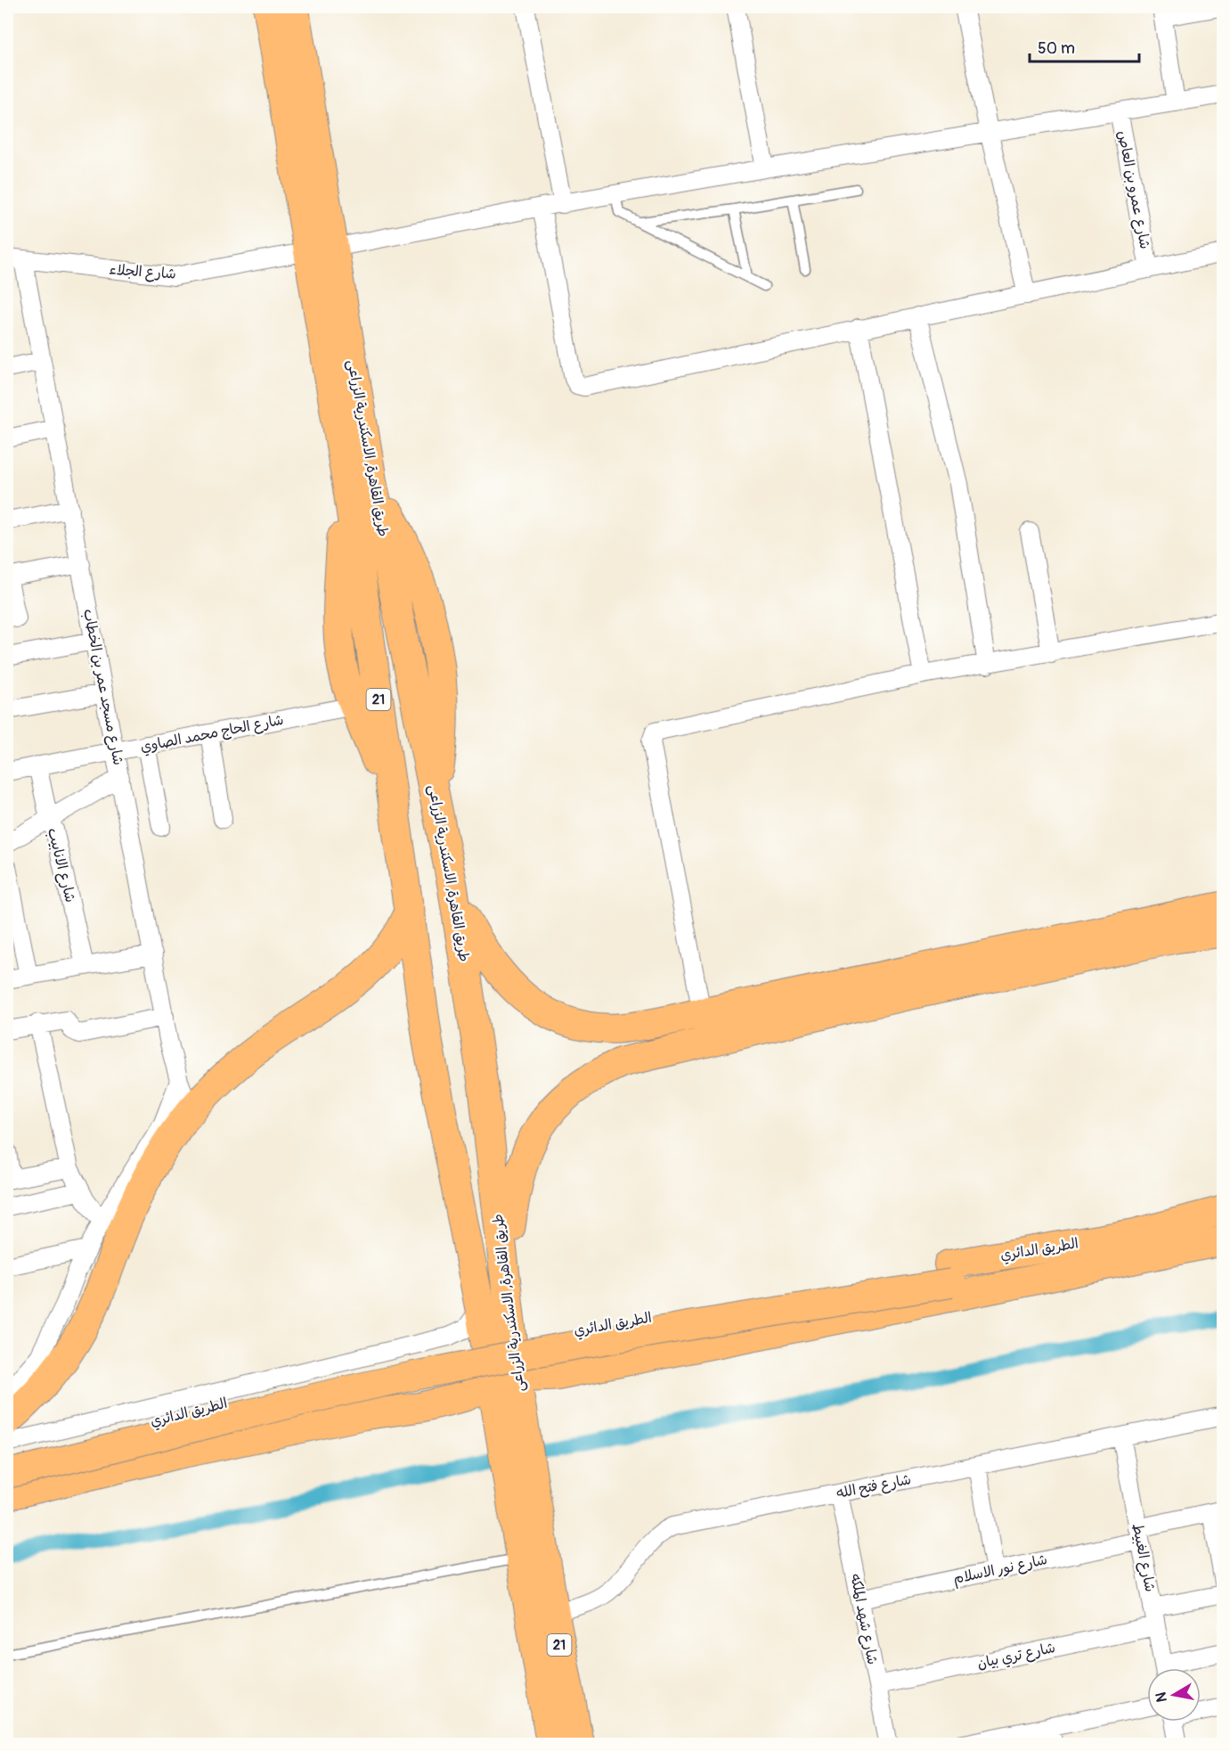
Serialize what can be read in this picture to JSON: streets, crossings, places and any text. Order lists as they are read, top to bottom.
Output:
{
  "streets": {
    "highway": ["طريق القاهرة, الاسكندرية الزراعى", "21"],
    "main road": ["الطريق الدائري"],
    "street": [
      "شارع عمرو بن العاص",
      "شارع الجلاء",
      "شارع مسجد عمر بن الخطاب",
      "شارع الحاج محمد الصاوي",
      "شارع الانابيب",
      "شارع فتح الله",
      "شارع الغبيط",
      "شارع نور الاسلام",
      "شارع شهد الملكه",
      "شارع تري بيان"
    ]
  },
  "crossings": [
    ["شارع عمرو بن العاص", "شارع الجلاء"],
    ["شارع الجلاء", "طريق القاهرة, الاسكندرية الزراعى"],
    ["شارع الجلاء", "شارع مسجد عمر بن الخطاب"],
    ["طريق القاهرة, الاسكندرية الزراعى", "شارع فتح الله"],
    ["شارع مسجد عمر بن الخطاب", "شارع الحاج محمد الصاوي"],
    ["شارع الحاج محمد الصاوي", "شارع الانابيب"],
    ["شارع فتح الله", "شارع الغبيط"],
    ["شارع فتح الله", "شارع شهد الملكه"],
    ["شارع الغبيط", "شارع نور الاسلام"],
    ["شارع الغبيط", "شارع تري بيان"],
    ["شارع نور الاسلام", "شارع شهد الملكه"],
    ["شارع شهد الملكه", "شارع تري بيان"]
  ],
  "scale_bar": "50 m",
  "north": "left"
}
